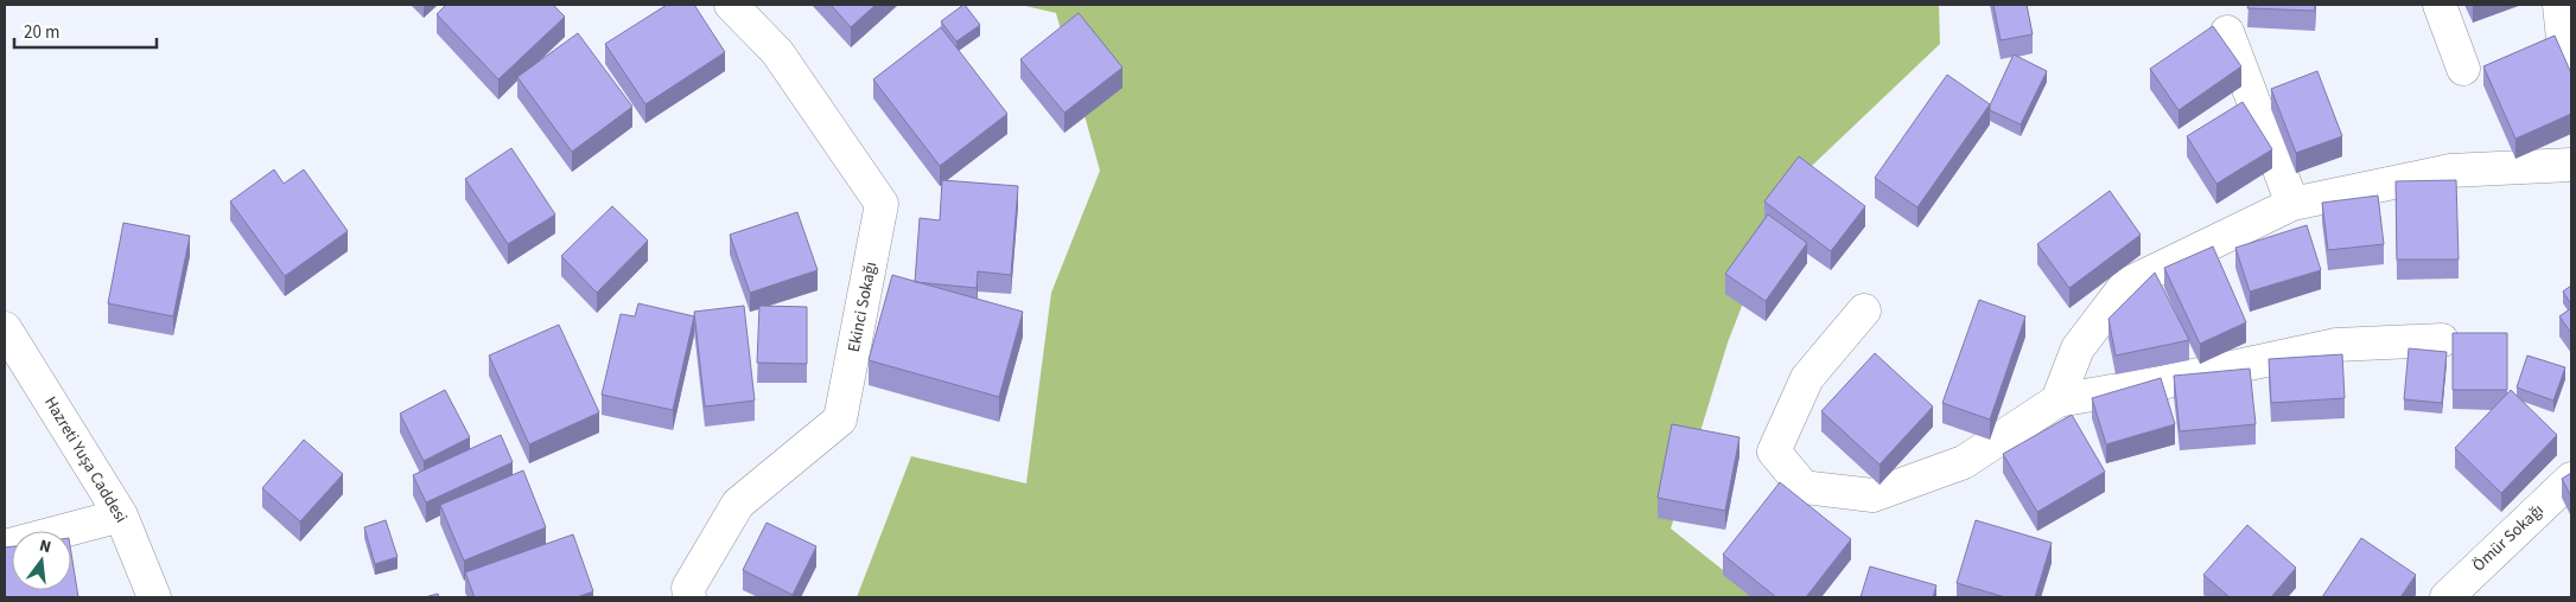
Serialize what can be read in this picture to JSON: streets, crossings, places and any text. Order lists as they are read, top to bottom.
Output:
{
  "streets": {
    "street": ["Ekinci Sokağı", "Hazreti Yuşa Caddesi", "Ömür Sokağı"]
  },
  "scale_bar": "20 m",
  "north": "top"
}
